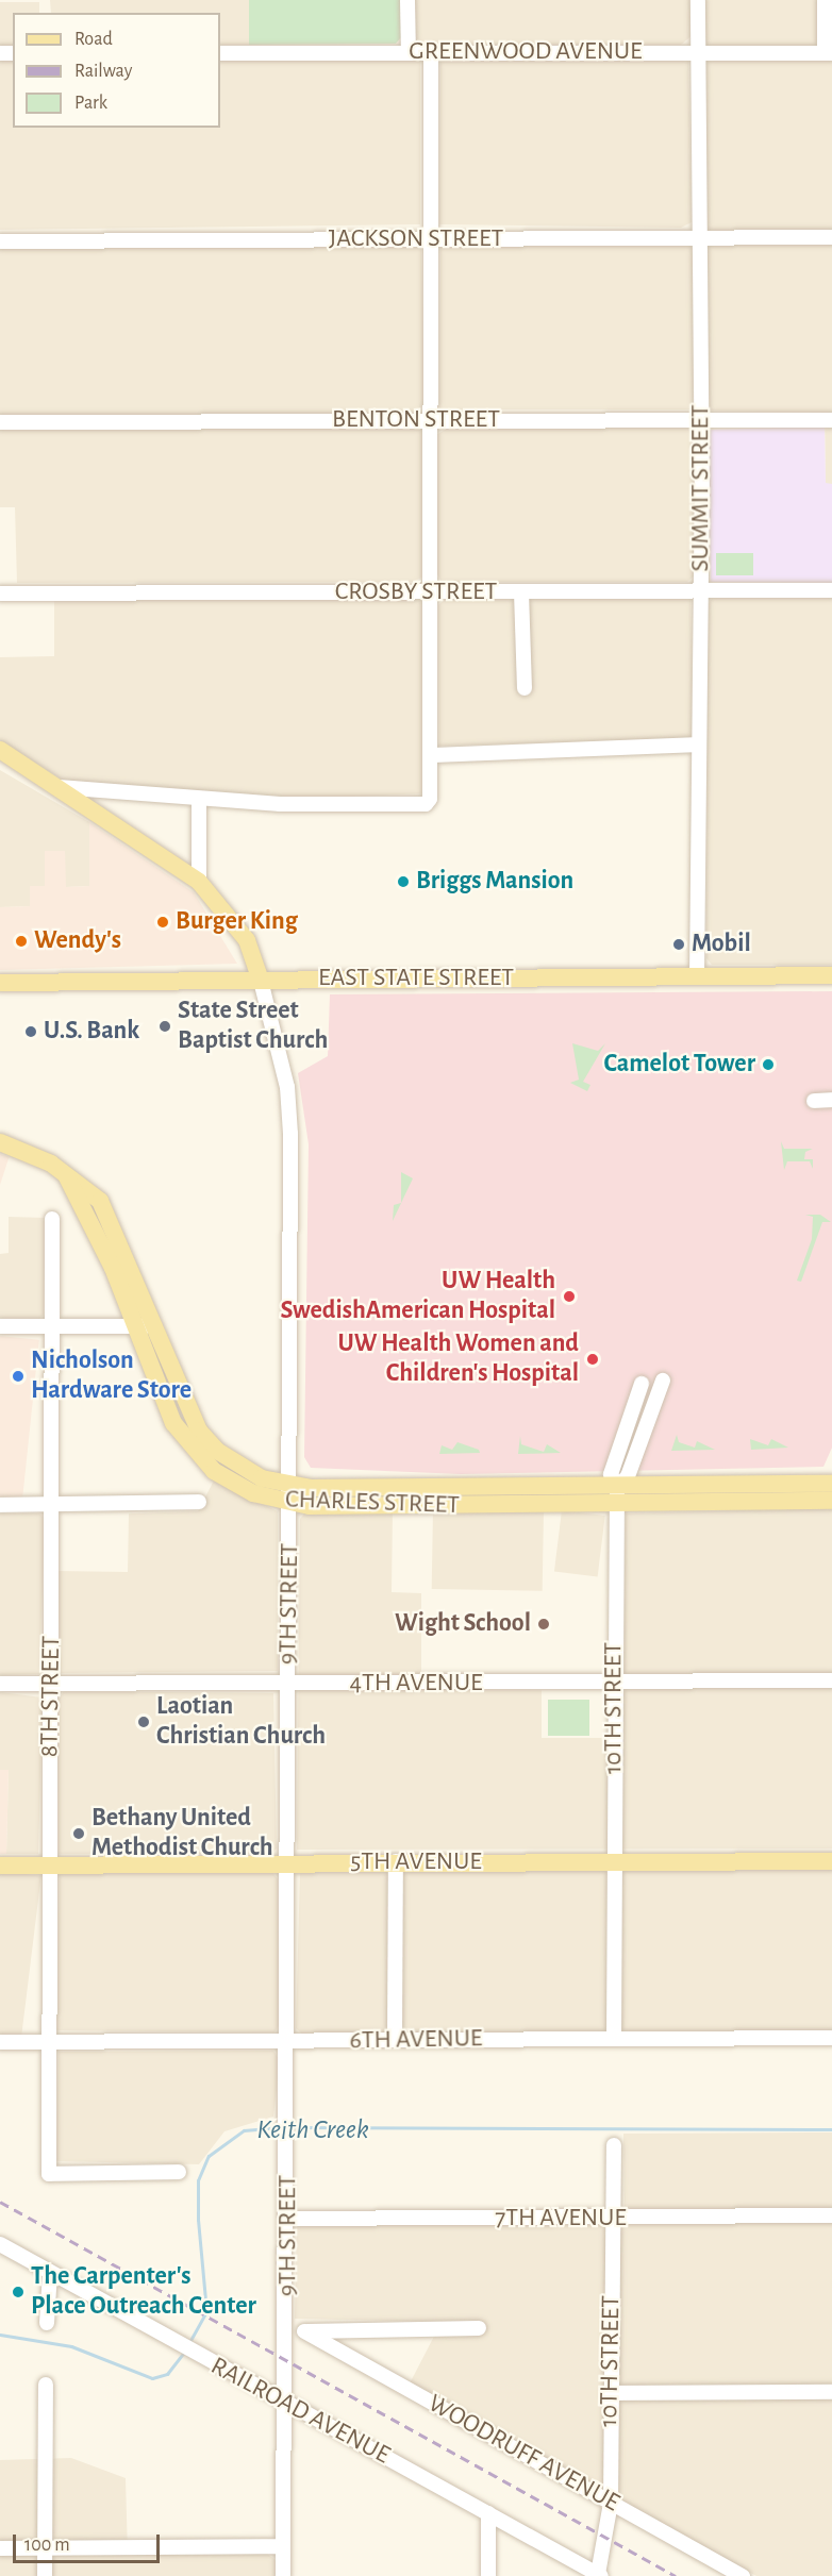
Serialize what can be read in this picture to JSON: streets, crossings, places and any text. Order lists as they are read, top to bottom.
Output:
{
  "streets": {
    "main road": ["EAST STATE STREET", "CHARLES STREET", "5TH AVENUE"],
    "street": [
      "GREENWOOD AVENUE",
      "JACKSON STREET",
      "BENTON STREET",
      "SUMMIT STREET",
      "CROSBY STREET",
      "9TH STREET",
      "4TH AVENUE",
      "8TH STREET",
      "10TH STREET",
      "6TH AVENUE",
      "7TH AVENUE",
      "RAILROAD AVENUE",
      "WOODRUFF AVENUE"
    ]
  },
  "crossings": [
    ["GREENWOOD AVENUE", "SUMMIT STREET"],
    ["JACKSON STREET", "SUMMIT STREET"],
    ["BENTON STREET", "SUMMIT STREET"],
    ["SUMMIT STREET", "CROSBY STREET"],
    ["SUMMIT STREET", "EAST STATE STREET"],
    ["EAST STATE STREET", "9TH STREET"],
    ["CHARLES STREET", "9TH STREET"],
    ["CHARLES STREET", "10TH STREET"],
    ["9TH STREET", "4TH AVENUE"],
    ["9TH STREET", "5TH AVENUE"],
    ["9TH STREET", "6TH AVENUE"],
    ["9TH STREET", "7TH AVENUE"],
    ["9TH STREET", "RAILROAD AVENUE"],
    ["4TH AVENUE", "8TH STREET"],
    ["4TH AVENUE", "10TH STREET"],
    ["8TH STREET", "5TH AVENUE"],
    ["8TH STREET", "6TH AVENUE"],
    ["10TH STREET", "5TH AVENUE"],
    ["10TH STREET", "6TH AVENUE"],
    ["10TH STREET", "7TH AVENUE"],
    ["10TH STREET", "RAILROAD AVENUE"],
    ["10TH STREET", "WOODRUFF AVENUE"]
  ],
  "water": ["Keith Creek"],
  "places": [
    "Briggs Mansion",
    "Burger King",
    "Wendy's",
    "Mobil",
    "State Street Baptist Church",
    "U.S. Bank",
    "Camelot Tower",
    "UW Health SwedishAmerican Hospital",
    "UW Health Women and Children's Hospital",
    "Nicholson Hardware Store",
    "Wight School",
    "Laotian Christian Church",
    "Bethany United Methodist Church",
    "The Carpenter's Place Outreach Center"
  ],
  "legend": ["Road", "Railway", "Park"],
  "scale_bar": "100 m"
}
